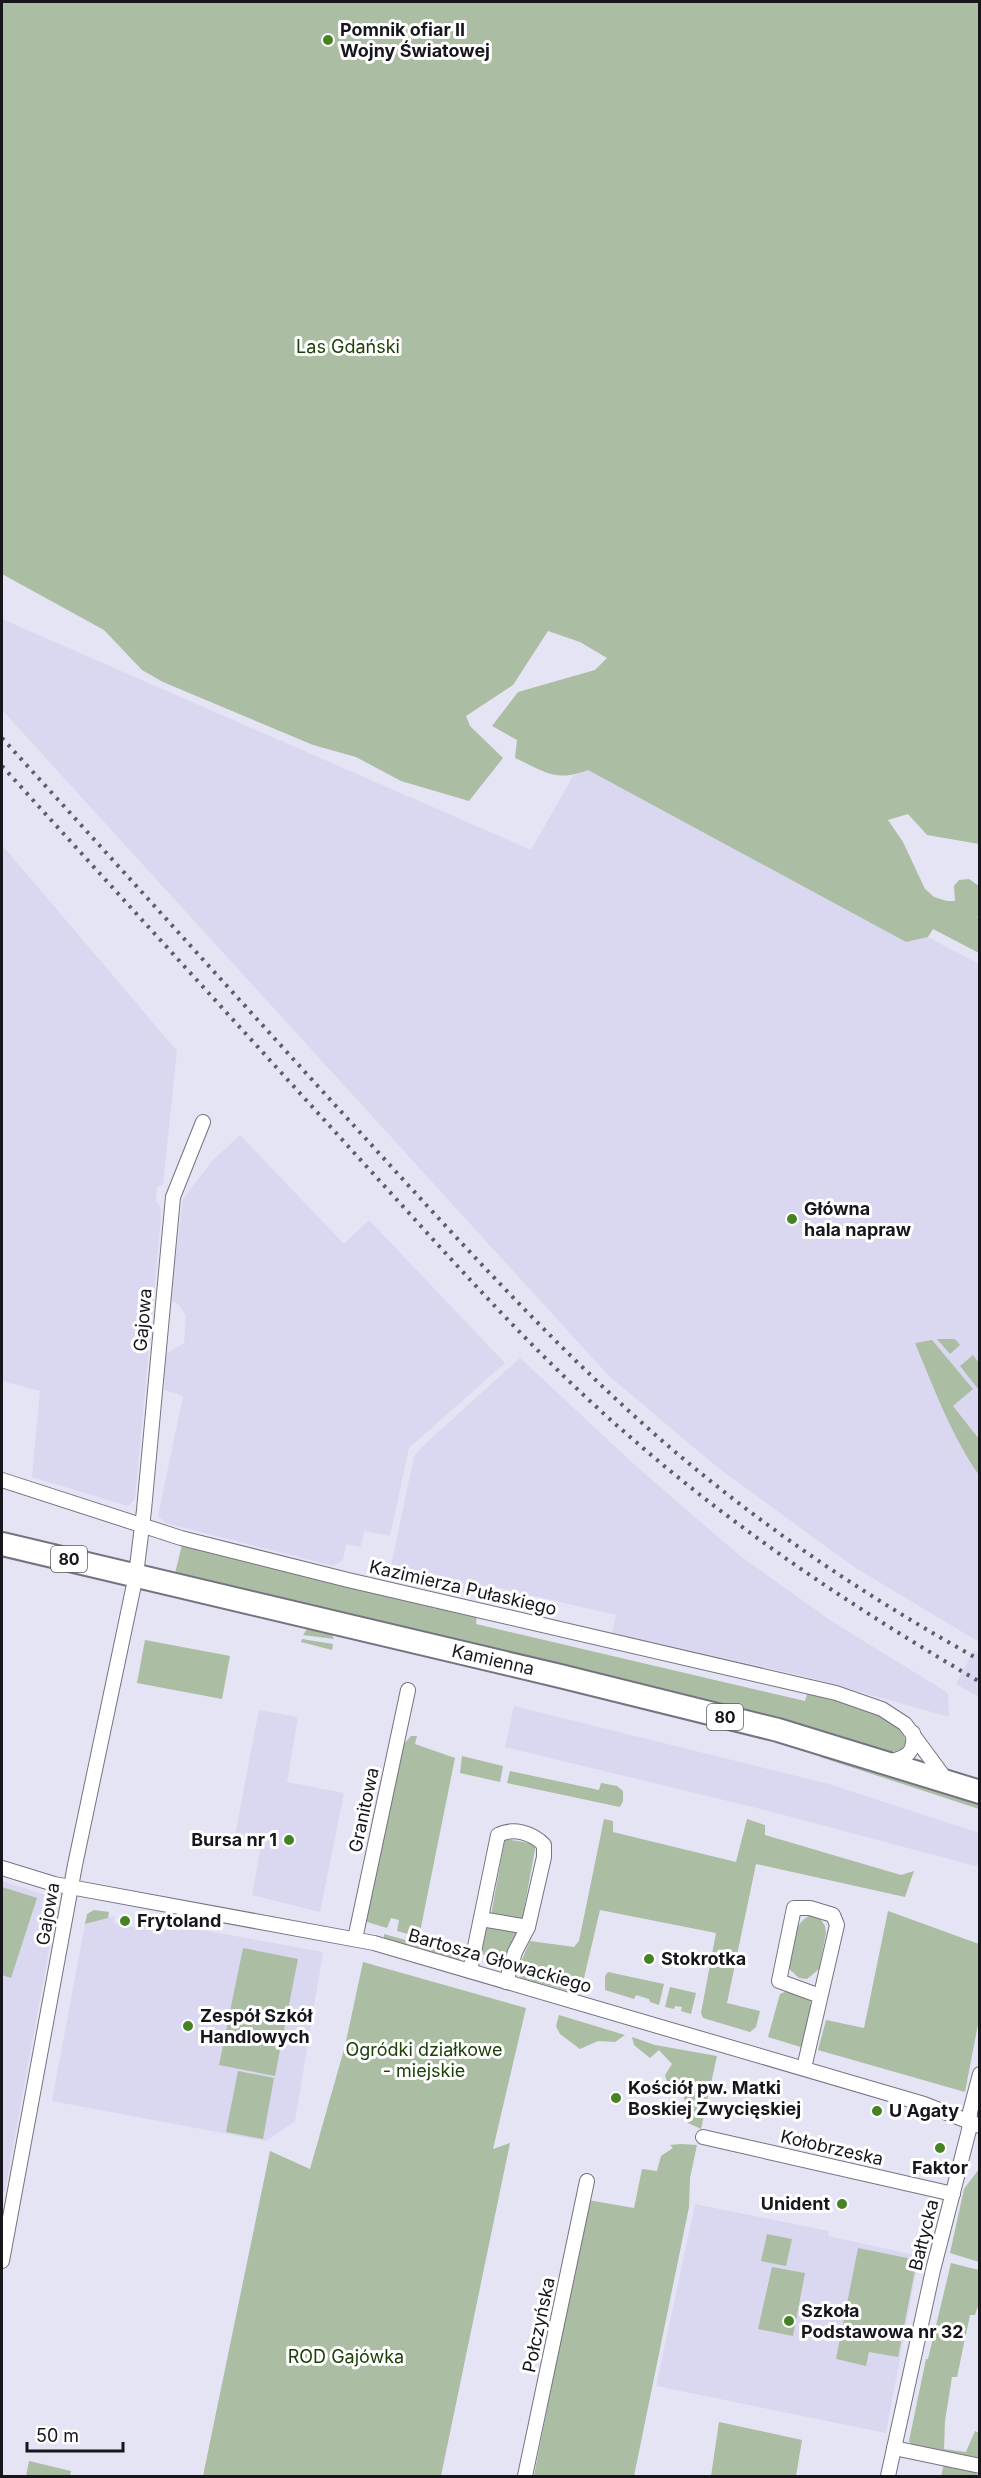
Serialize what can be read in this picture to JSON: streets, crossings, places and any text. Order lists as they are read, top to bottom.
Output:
{
  "streets": {
    "main road": ["80", "Kamienna"],
    "street": [
      "Gajowa",
      "Kazimierza Pułaskiego",
      "Granitowa",
      "Bartosza Głowackiego",
      "Kołobrzeska",
      "Bałtycka",
      "Połczyńska"
    ]
  },
  "crossings": [
    ["Gajowa", "Kazimierza Pułaskiego"],
    ["Gajowa", "Kamienna"],
    ["Gajowa", "Bartosza Głowackiego"],
    ["Kazimierza Pułaskiego", "Kamienna"],
    ["Granitowa", "Bartosza Głowackiego"],
    ["Bartosza Głowackiego", "Bałtycka"],
    ["Kołobrzeska", "Bałtycka"]
  ],
  "parks": ["Las Gdański", "Ogródki działkowe - miejskie", "ROD Gajówka"],
  "places": [
    "Pomnik ofiar II Wojny Światowej",
    "Główna hala napraw",
    "Bursa nr 1",
    "Frytoland",
    "Stokrotka",
    "Zespół Szkół Handlowych",
    "Kościół pw. Matki Boskiej Zwycięskiej",
    "U Agaty",
    "Faktor",
    "Unident",
    "Szkoła Podstawowa nr 32"
  ],
  "scale_bar": "50 m"
}
